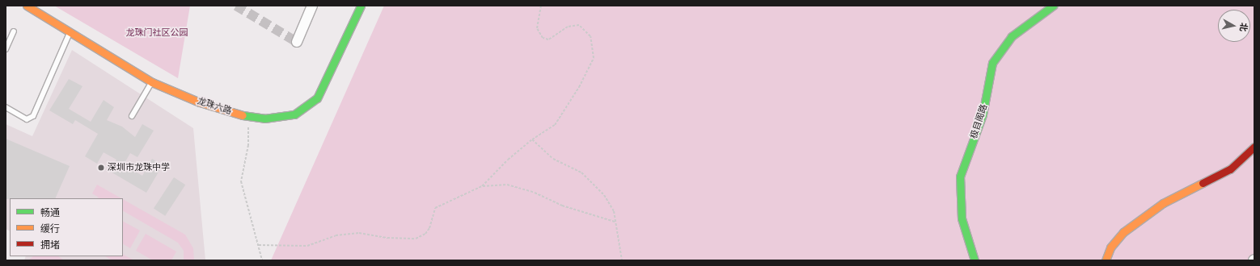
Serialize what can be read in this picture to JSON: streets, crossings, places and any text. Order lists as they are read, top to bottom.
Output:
{
  "streets": {
    "street": ["龙珠六路", "极目阁路"]
  },
  "parks": ["龙珠门社区公园"],
  "places": ["深圳市龙珠中学"],
  "legend": ["畅通", "缓行", "拥堵"],
  "north": "right"
}
